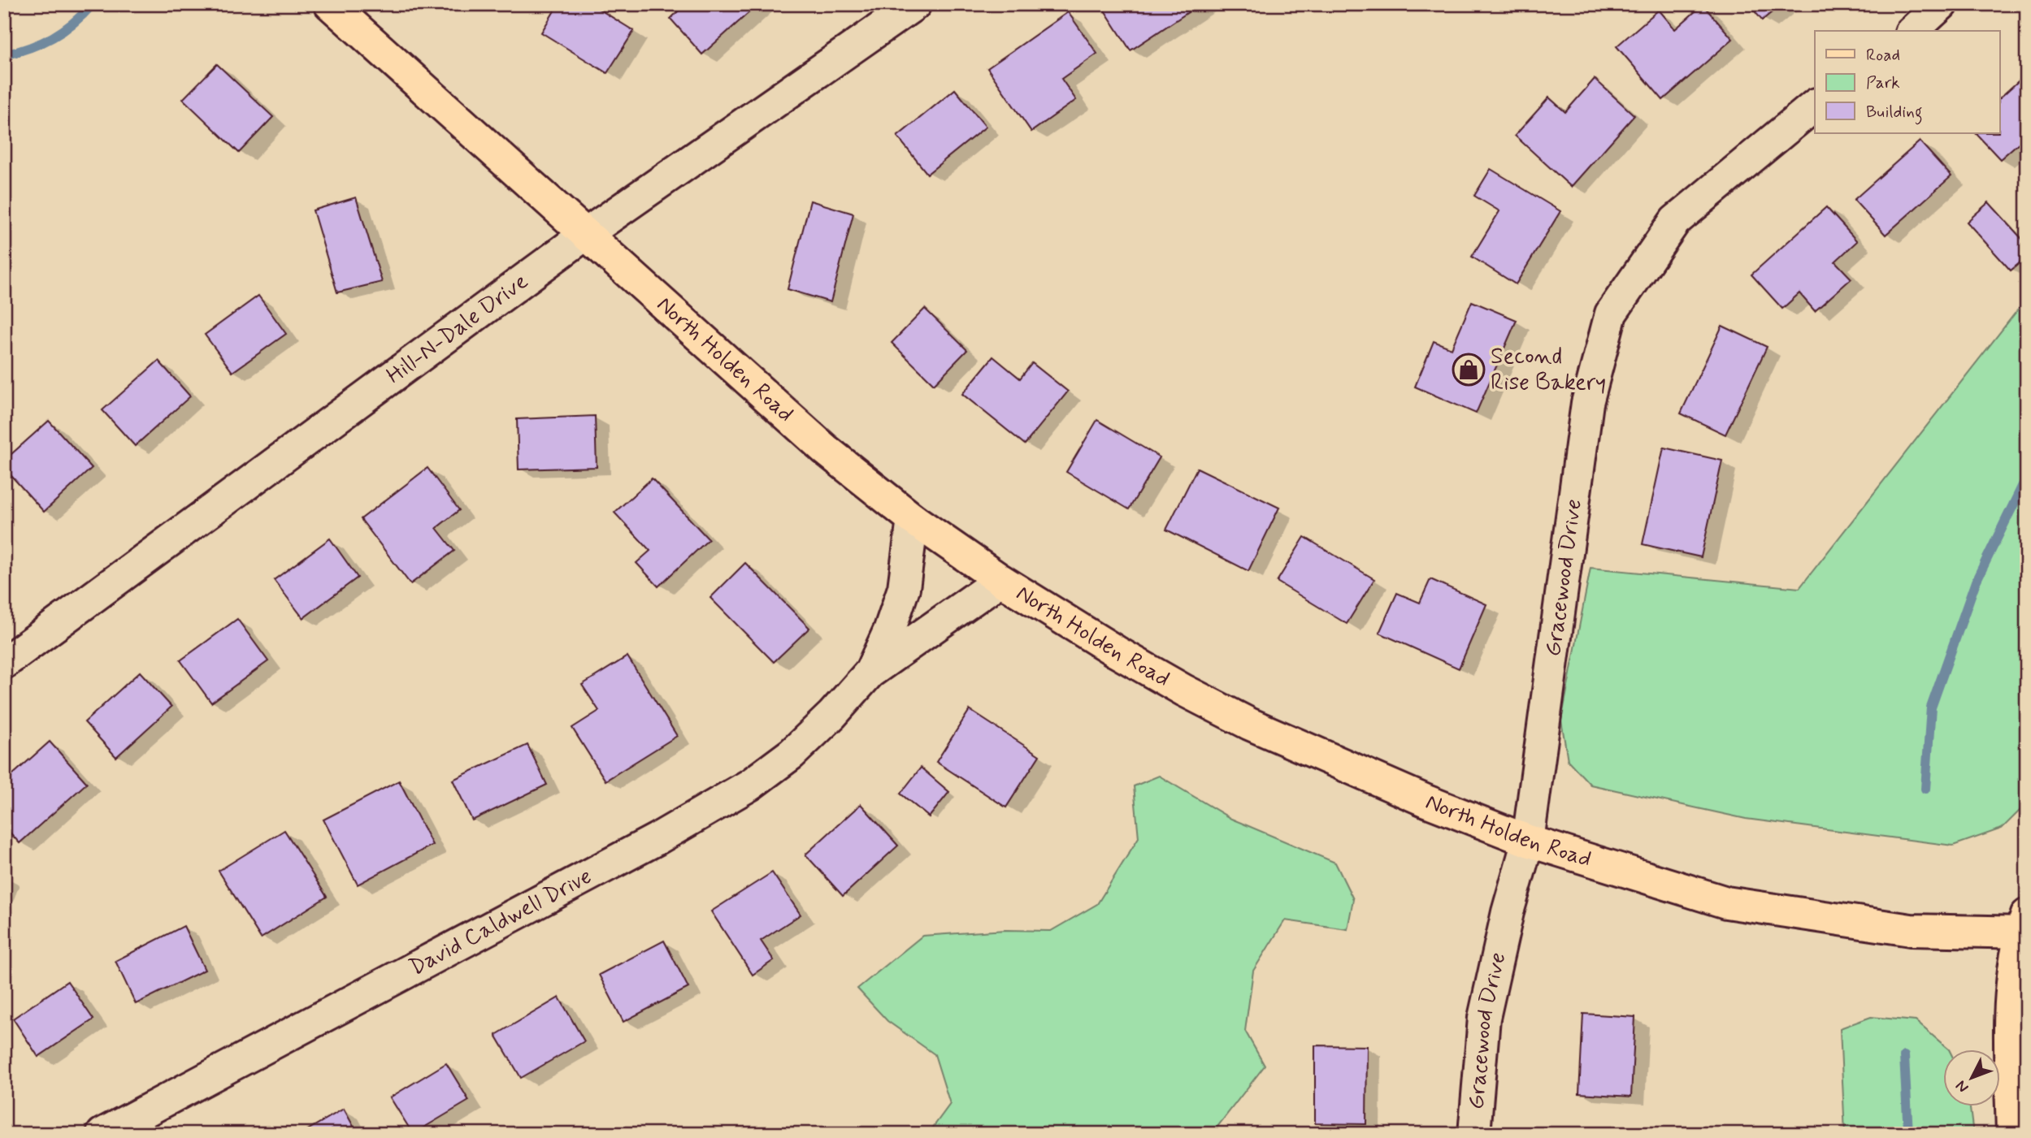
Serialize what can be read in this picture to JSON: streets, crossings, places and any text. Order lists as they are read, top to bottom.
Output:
{
  "streets": {
    "main road": ["North Holden Road"],
    "street": ["Hill-N-Dale Drive", "Gracewood Drive", "David Caldwell Drive"]
  },
  "crossings": [
    ["Hill-N-Dale Drive", "North Holden Road"],
    ["North Holden Road", "Gracewood Drive"],
    ["North Holden Road", "David Caldwell Drive"]
  ],
  "places": {
    "shop": ["Second Rise Bakery"]
  },
  "legend": ["Road", "Park", "Building"],
  "north": "bottom left"
}
